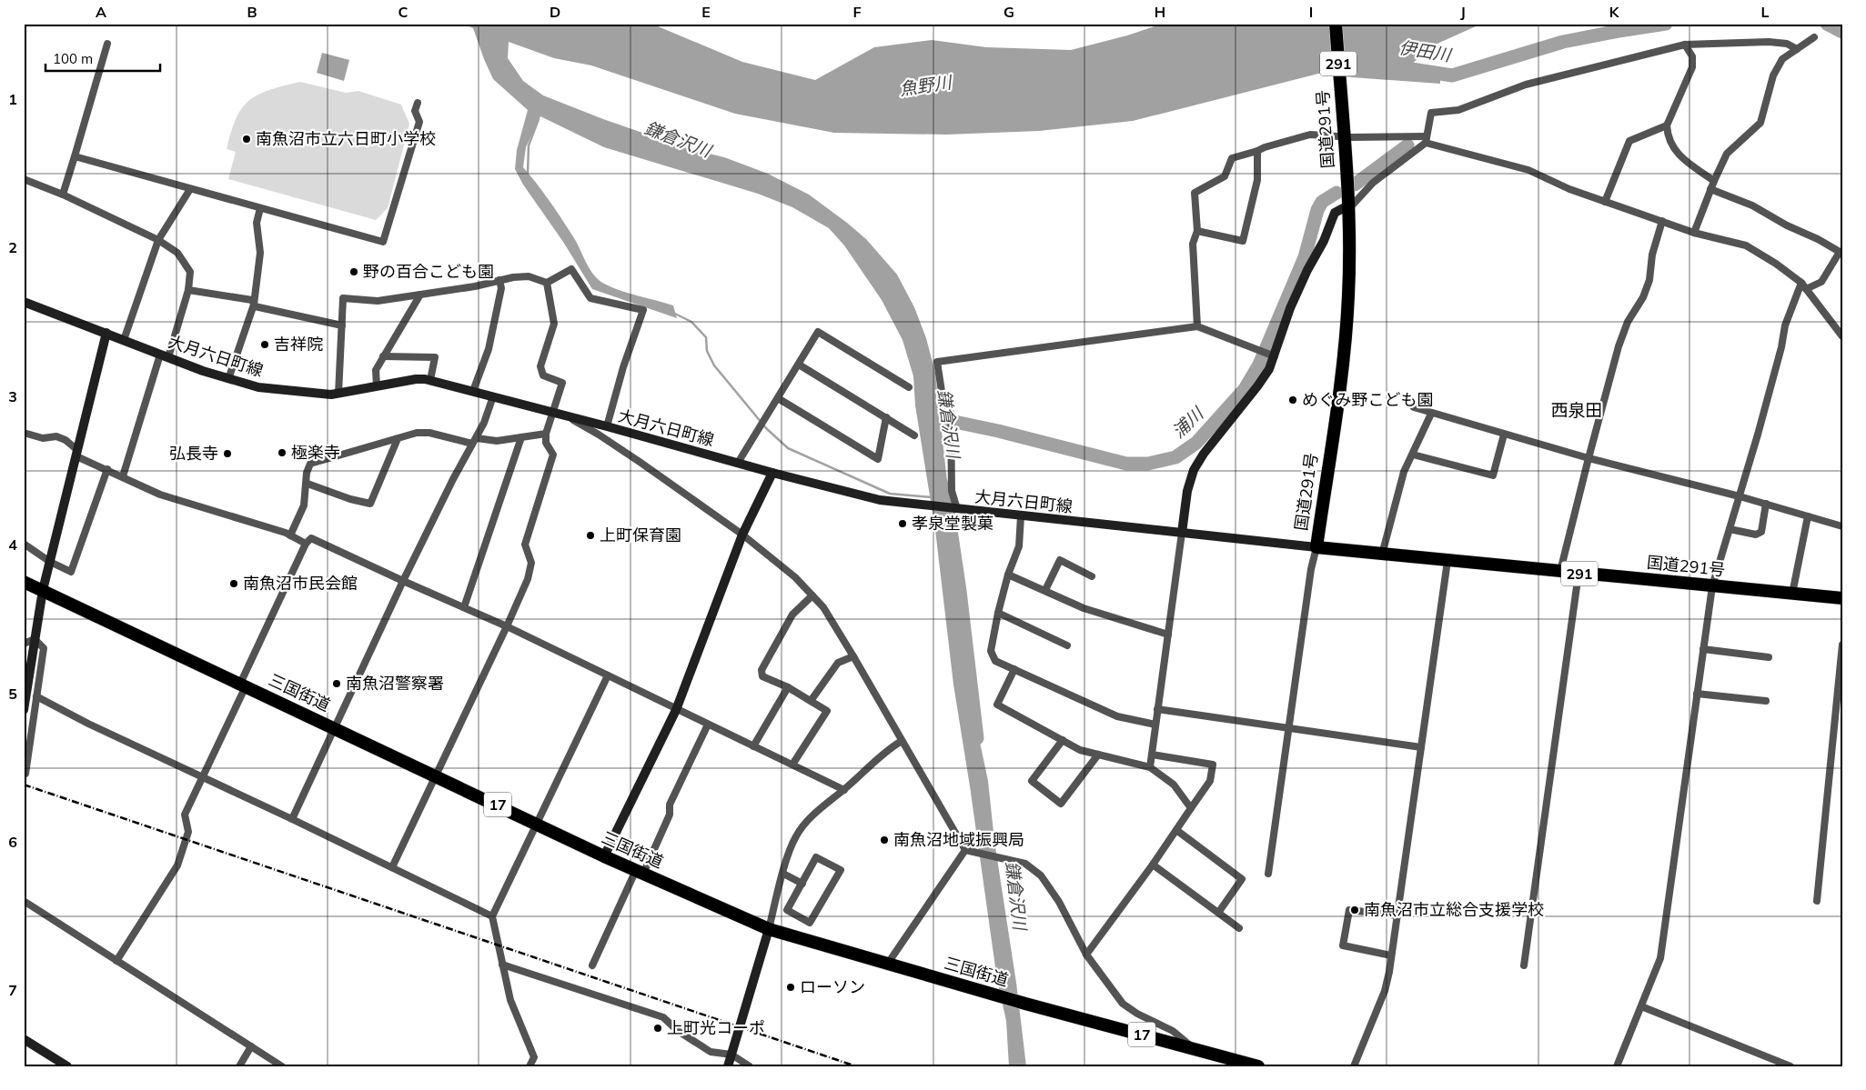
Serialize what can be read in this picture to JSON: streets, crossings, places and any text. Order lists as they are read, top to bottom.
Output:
{
  "streets": {
    "highway": [
      "291",
      "国道291号",
      "三国街道",
      "17"
    ],
    "main road": ["大月六日町線"]
  },
  "crossings": [
    ["国道291号", "大月六日町線"]
  ],
  "districts": ["西泉田"],
  "water": [
    "伊田川",
    "魚野川",
    "鎌倉沢川",
    "浦川"
  ],
  "places": [
    "南魚沼市立六日町小学校",
    "野の百合こども園",
    "吉祥院",
    "めぐみ野こども園",
    "極楽寺",
    "弘長寺",
    "孝泉堂製菓",
    "上町保育園",
    "南魚沼市民会館",
    "南魚沼警察署",
    "南魚沼地域振興局",
    "南魚沼市立総合支援学校",
    "ローソン",
    "上町光コーポ"
  ],
  "scale_bar": "100 m",
  "grid": {
    "columns": [
      "A",
      "B",
      "C",
      "D",
      "E",
      "F",
      "G",
      "H",
      "I",
      "J",
      "K",
      "L"
    ],
    "rows": [
      "1",
      "2",
      "3",
      "4",
      "5",
      "6",
      "7"
    ]
  }
}
